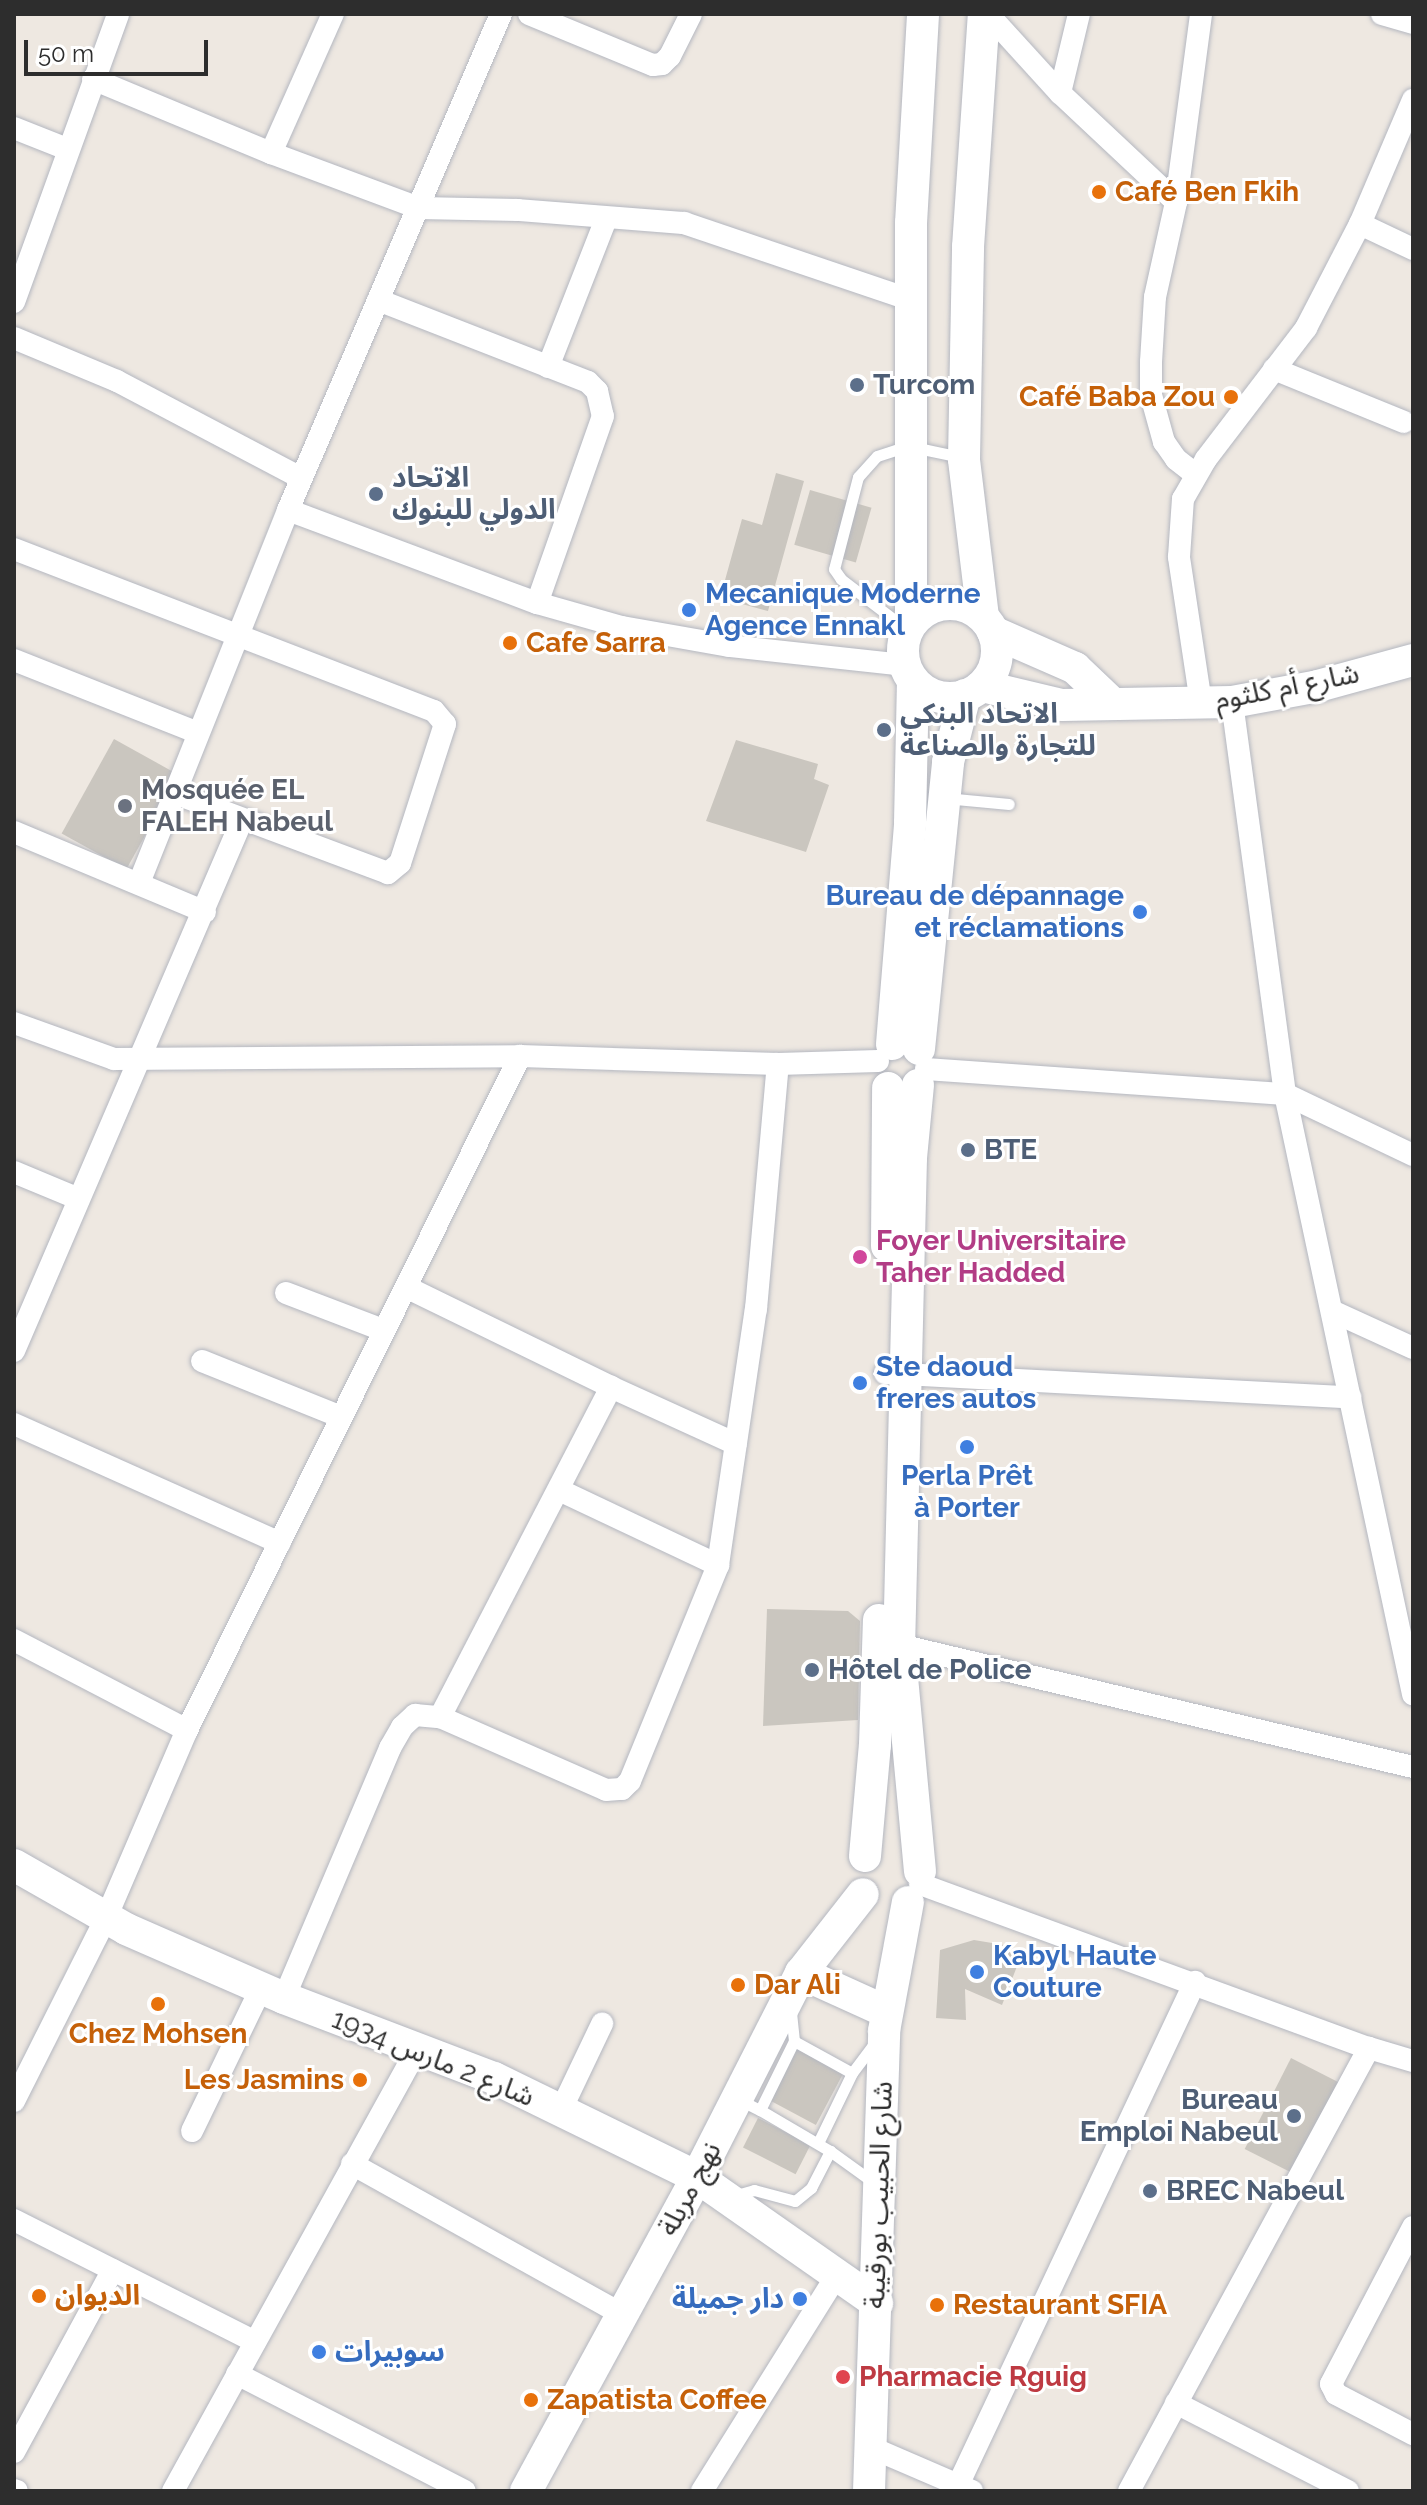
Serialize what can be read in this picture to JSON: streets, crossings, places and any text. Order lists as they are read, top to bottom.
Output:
{
  "streets": {
    "main road": [
      "شارع أم كلثوم",
      "شارع 2 مارس 1934",
      "نهج مربلة",
      "شارع الحبيب بورقيبة"
    ]
  },
  "crossings": [
    ["شارع 2 مارس 1934", "نهج مربلة"],
    ["شارع 2 مارس 1934", "شارع الحبيب بورقيبة"],
    ["نهج مربلة", "شارع الحبيب بورقيبة"]
  ],
  "places": [
    "Café Ben Fkih",
    "Turcom",
    "Café Baba Zou",
    "الاتحاد الدولي للبنوك",
    "Mecanique Moderne Agence Ennakl",
    "Cafe Sarra",
    "الاتحاد البنكي للتجارة والصناعة",
    "Mosquée EL FALEH Nabeul",
    "Bureau de dépannage et réclamations",
    "BTE",
    "Foyer Universitaire Taher Hadded",
    "Ste daoud freres autos",
    "Perla Prêt à Porter",
    "Hôtel de Police",
    "Kabyl Haute Couture",
    "Dar Ali",
    "Chez Mohsen",
    "Les Jasmins",
    "Bureau Emploi Nabeul",
    "BREC Nabeul",
    "الديوان",
    "دار جميلة",
    "Restaurant SFIA",
    "سوبيرات",
    "Pharmacie Rguig",
    "Zapatista Coffee"
  ],
  "scale_bar": "50 m"
}
